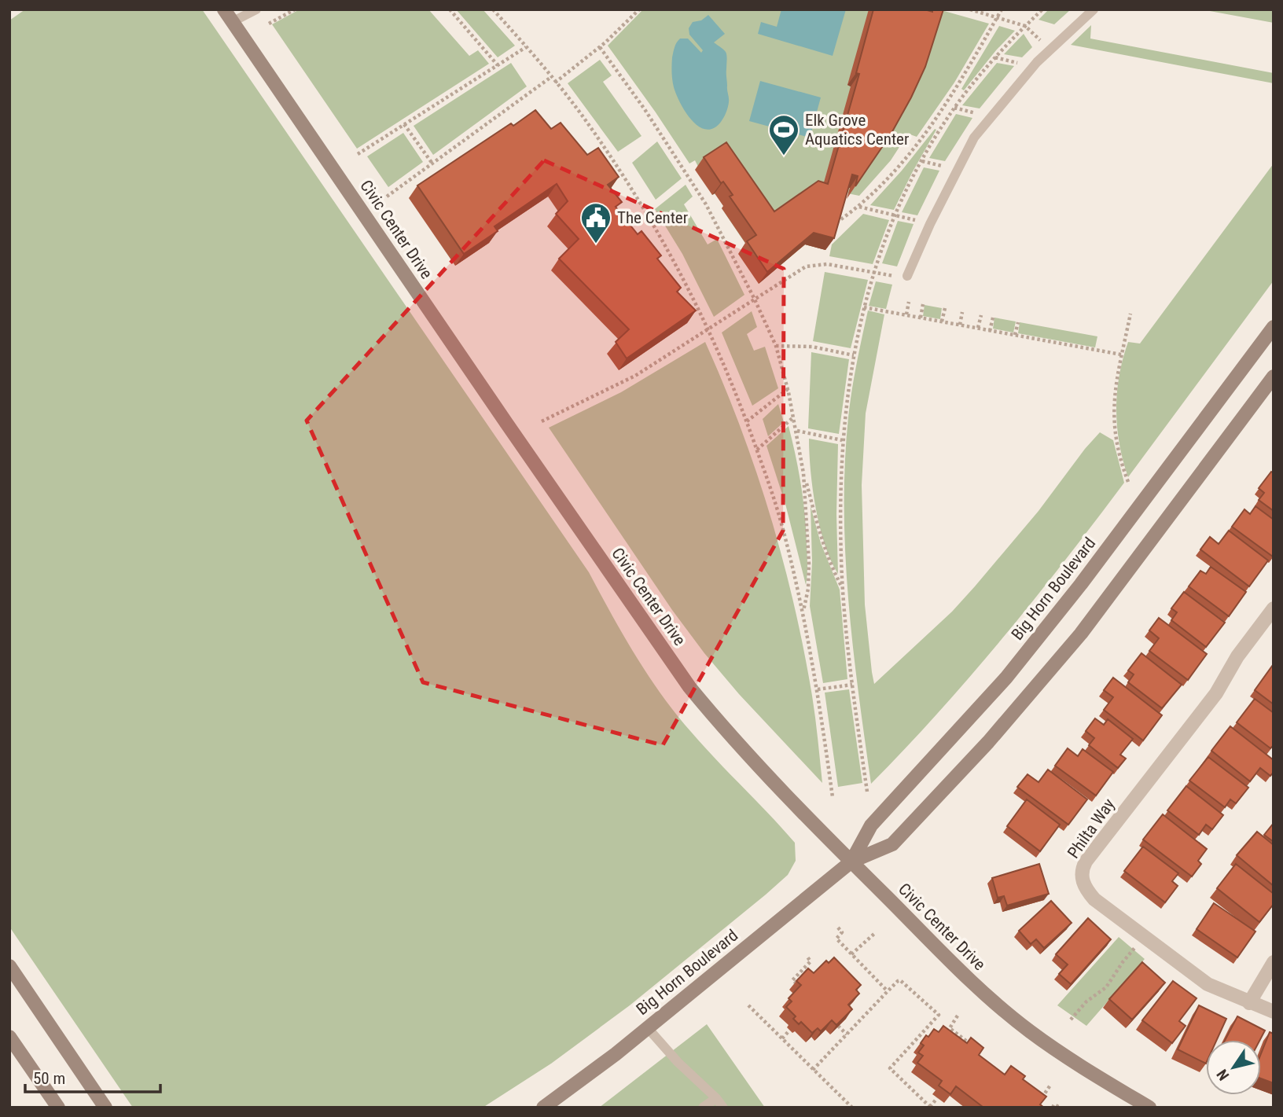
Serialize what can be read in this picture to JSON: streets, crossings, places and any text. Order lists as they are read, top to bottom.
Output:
{
  "streets": {
    "main road": ["Civic Center Drive", "Big Horn Boulevard"],
    "street": ["Philta Way"]
  },
  "crossings": [
    ["Civic Center Drive", "Big Horn Boulevard"]
  ],
  "places": {
    "sports": ["Elk Grove Aquatics Center"],
    "public building": ["The Center"]
  },
  "scale_bar": "50 m",
  "north": "bottom left"
}
